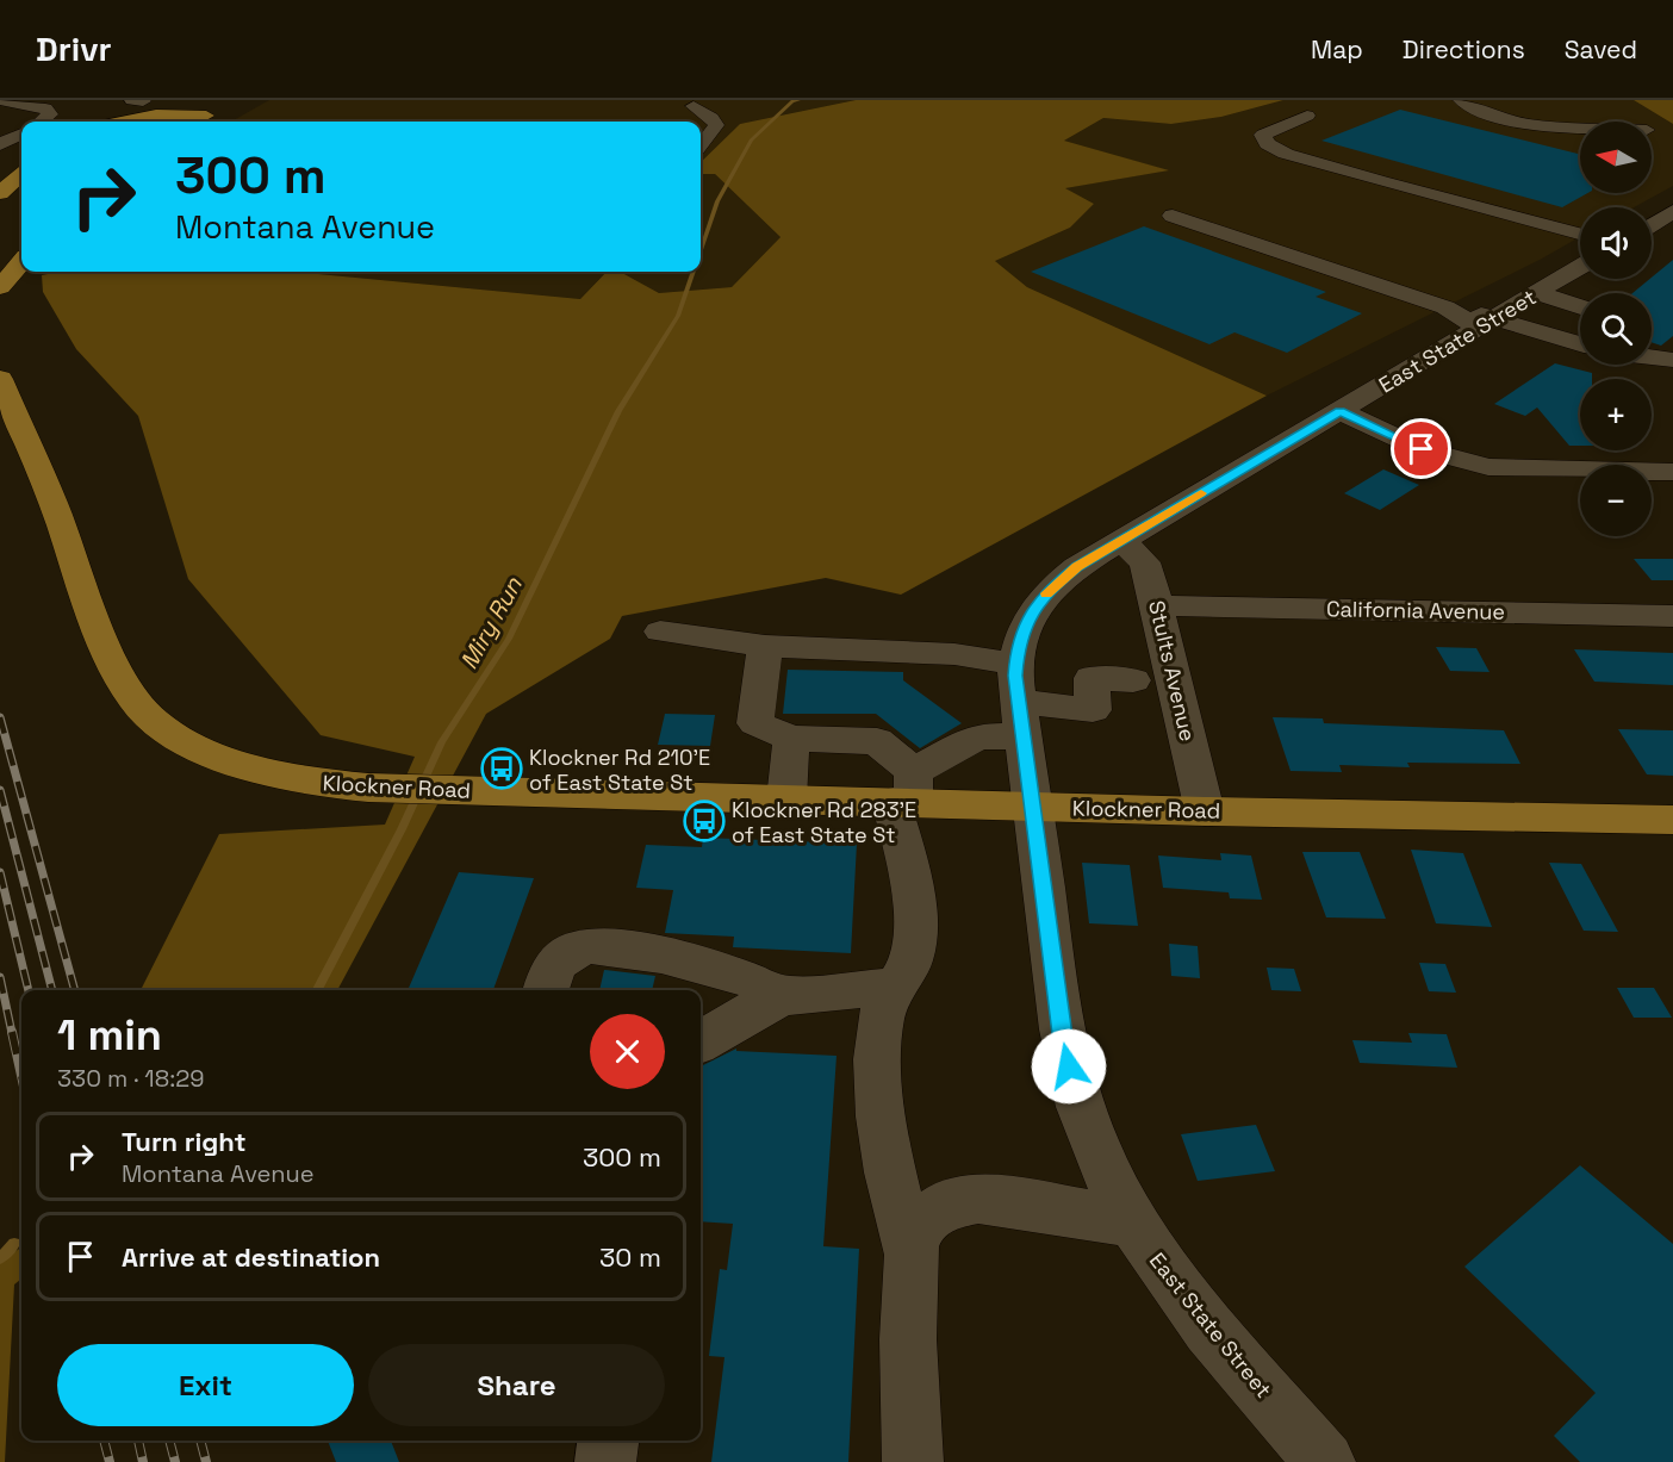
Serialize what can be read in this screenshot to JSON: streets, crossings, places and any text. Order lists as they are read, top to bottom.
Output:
{
  "streets": {
    "main road": ["Klockner Road"],
    "street": ["East State Street", "California Avenue", "Stults Avenue"]
  },
  "crossings": [
    ["East State Street", "Stults Avenue"],
    ["East State Street", "Klockner Road"],
    ["California Avenue", "Stults Avenue"],
    ["Stults Avenue", "Klockner Road"]
  ],
  "water": ["Miry Run"],
  "places": {
    "bus stop": ["Klockner Rd 210'E of East State St", "Klockner Rd 283'E of East State St"]
  },
  "north": "left",
  "page": {
    "header": "Drivr",
    "nav": ["Map", "Directions", "Saved"],
    "map_buttons": ["+", "−"],
    "turn": ["300 m", "Montana Avenue"],
    "heading": ["1 min", "330 m · 18:29"],
    "list": [
      {
        "name": "Turn right",
        "note": "Montana Avenue",
        "value": "300 m"
      },
      {
        "name": "Arrive at destination",
        "value": "30 m"
      }
    ],
    "buttons": ["Exit", "Share"]
  }
}
